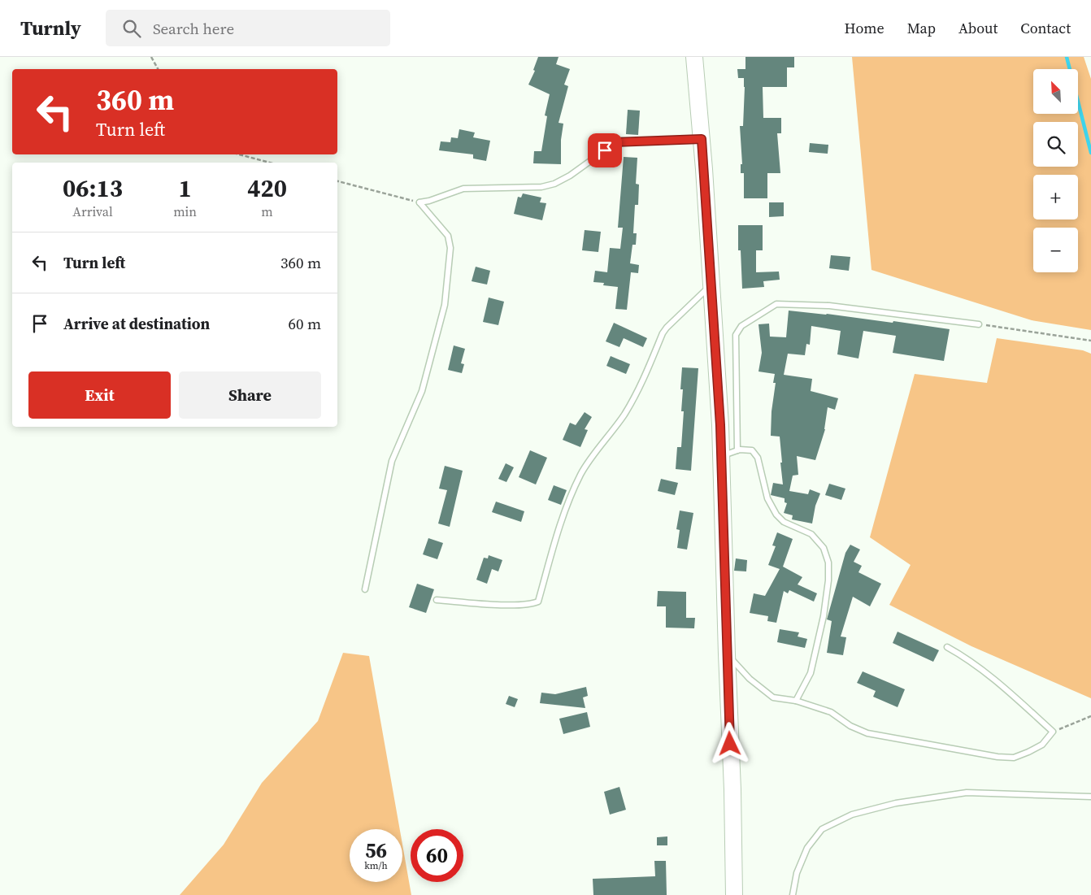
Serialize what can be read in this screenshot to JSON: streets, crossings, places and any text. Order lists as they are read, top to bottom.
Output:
{
  "north": "top left",
  "page": {
    "header": "Turnly",
    "search": "Search here",
    "nav": [
      "Home",
      "Map",
      "About",
      "Contact"
    ],
    "map_buttons": ["+", "−"],
    "turn": ["360 m", "Turn left"],
    "eta": [
      "06:13",
      "Arrival",
      "1",
      "min",
      "420",
      "m"
    ],
    "list": [
      {
        "name": "Turn left",
        "value": "360 m"
      },
      {
        "name": "Arrive at destination",
        "value": "60 m"
      }
    ],
    "buttons": ["Exit", "Share"],
    "speed": "56 km/h",
    "limit": "60"
  }
}
